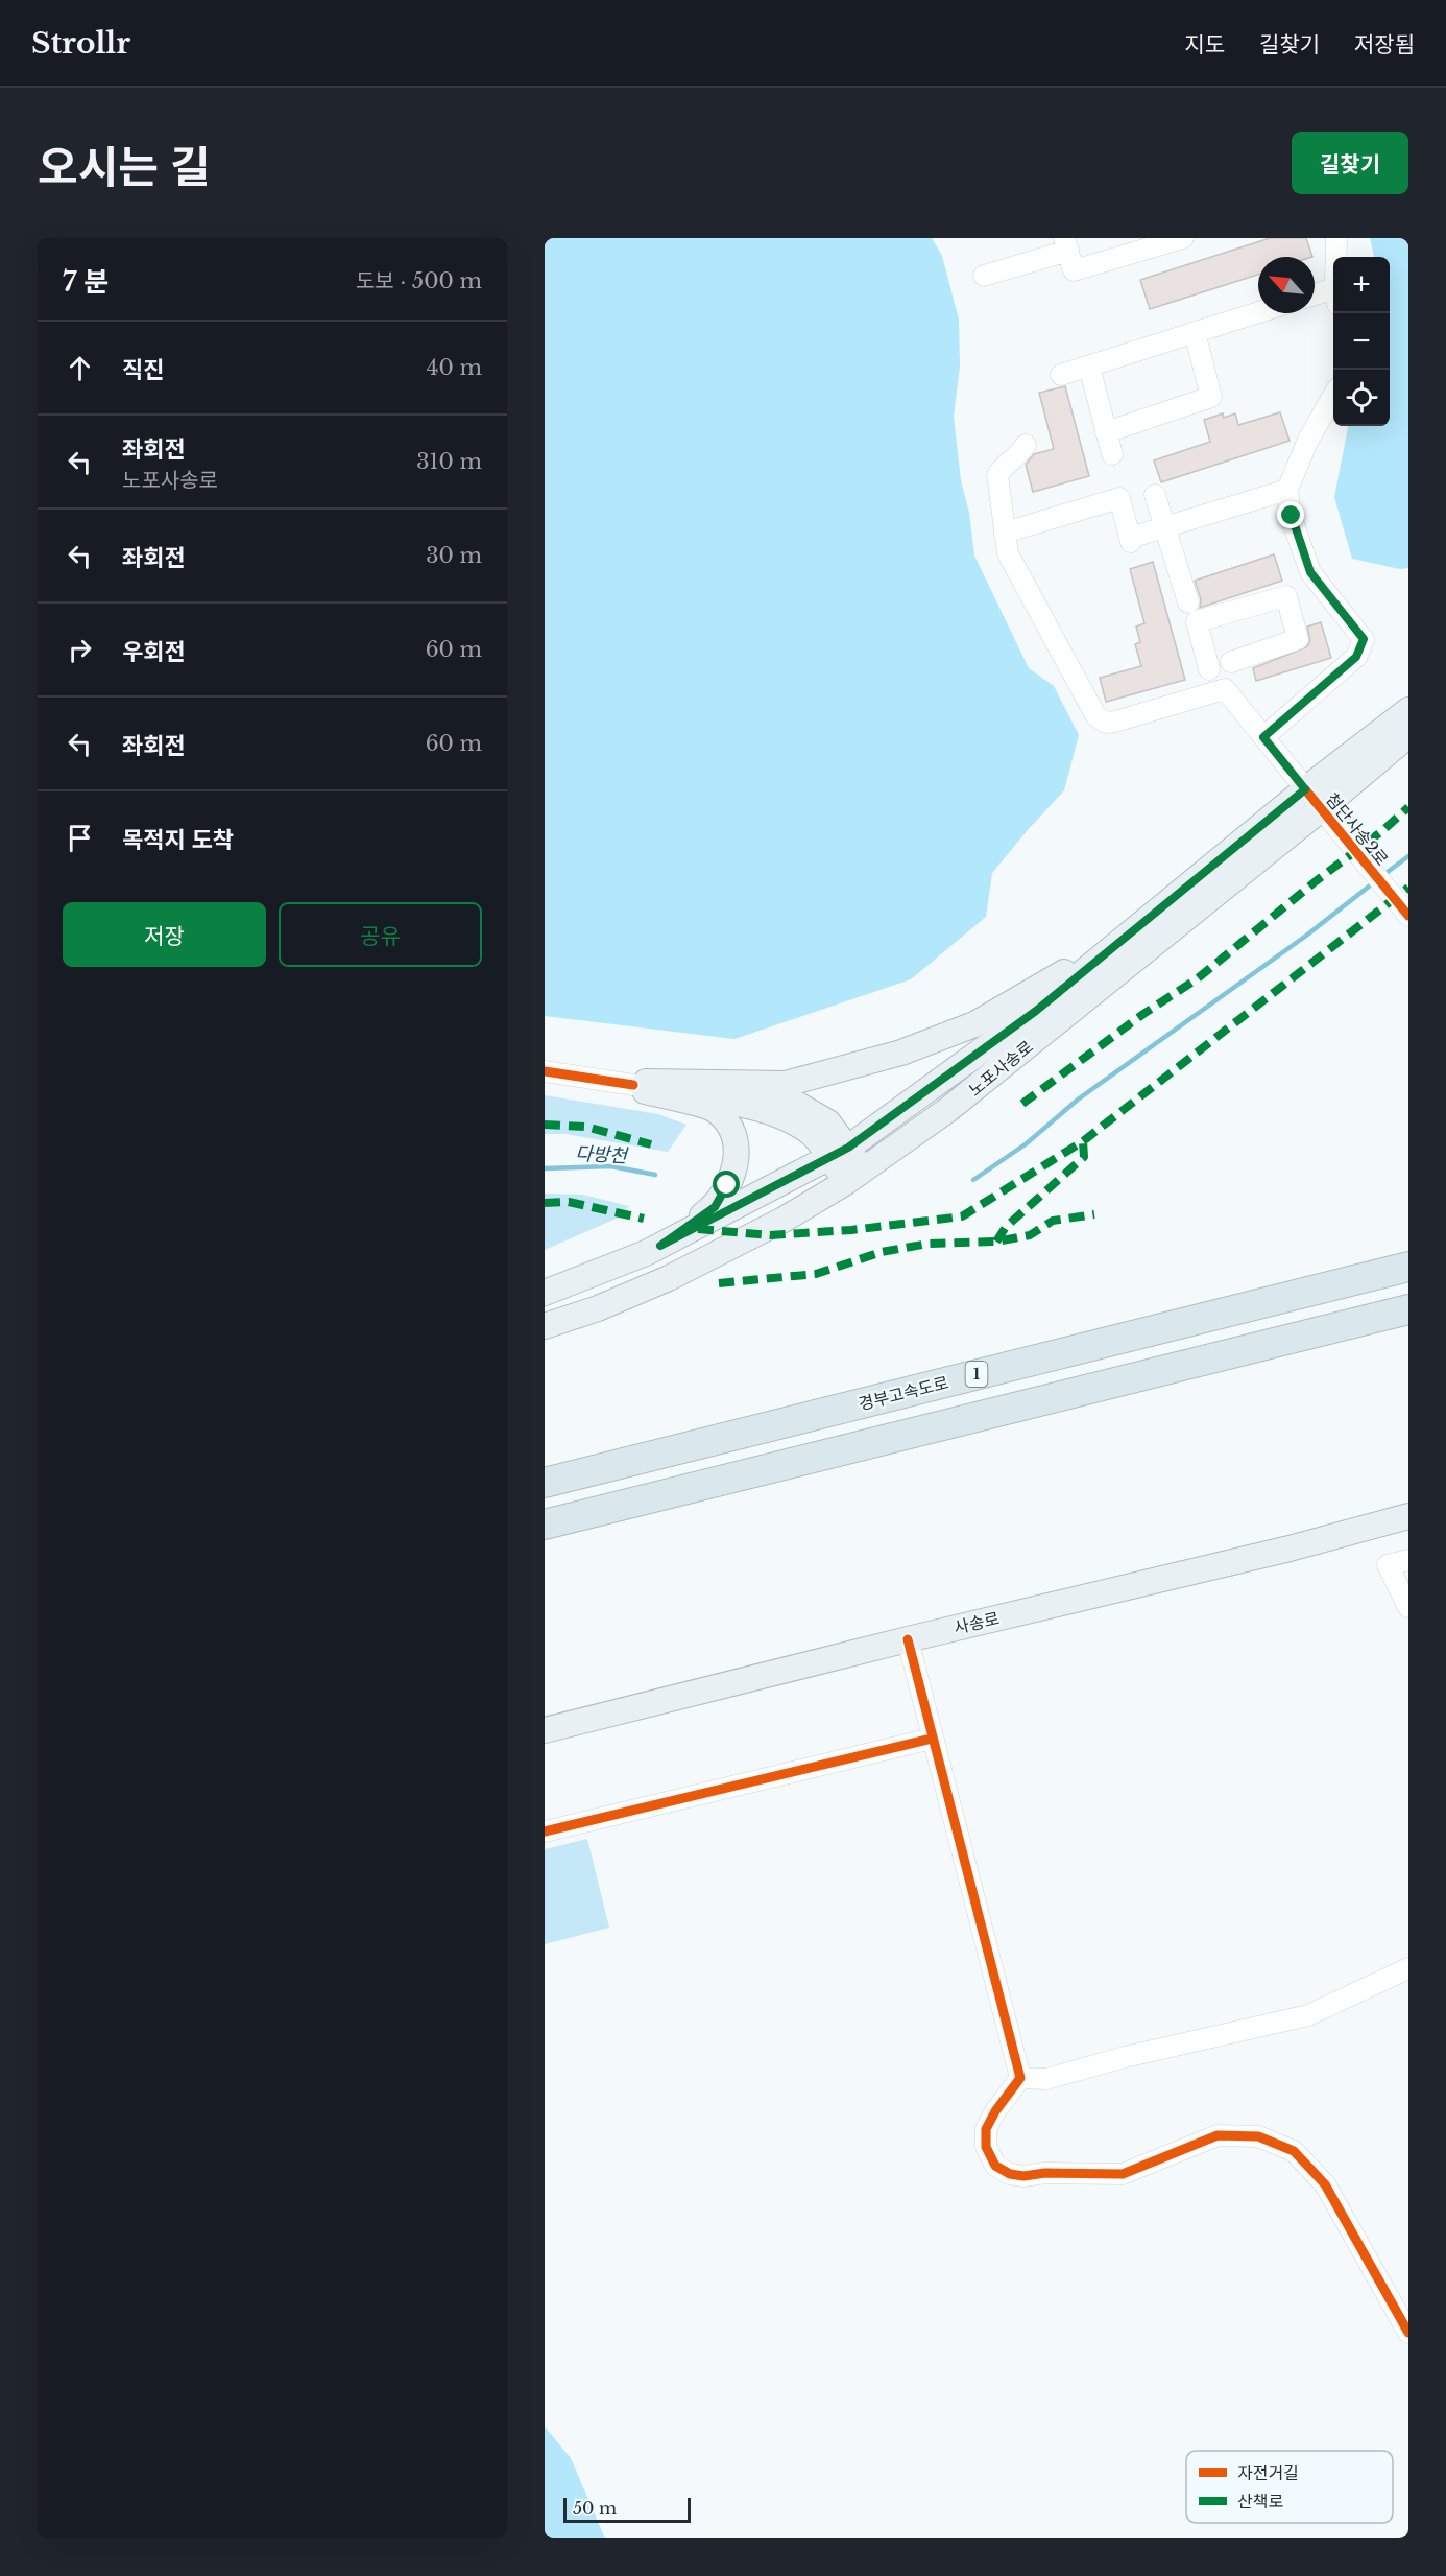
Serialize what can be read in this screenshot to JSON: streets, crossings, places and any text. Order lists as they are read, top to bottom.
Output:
{
  "streets": {
    "highway": ["1", "경부고속도로"],
    "main road": ["노포사송로", "사송로"],
    "street": ["첨단사송2로"]
  },
  "crossings": [
    ["첨단사송2로", "노포사송로"]
  ],
  "water": ["다방천"],
  "legend": ["자전거길", "산책로"],
  "scale_bar": "50 m",
  "north": "top left",
  "page": {
    "header": "Strollr",
    "nav": ["지도", "길찾기", "저장됨"],
    "title": "오시는 길",
    "buttons": [
      "길찾기",
      ["저장", "공유"]
    ],
    "heading": ["7 분", "도보 · 500 m"],
    "map_buttons": ["+", "−"],
    "list": [
      ["직진", "40 m"],
      ["좌회전", "노포사송로", "310 m"],
      ["좌회전", "30 m"],
      ["우회전", "60 m"],
      ["좌회전", "60 m"],
      "목적지 도착"
    ],
    "scale": "50 m"
  }
}
